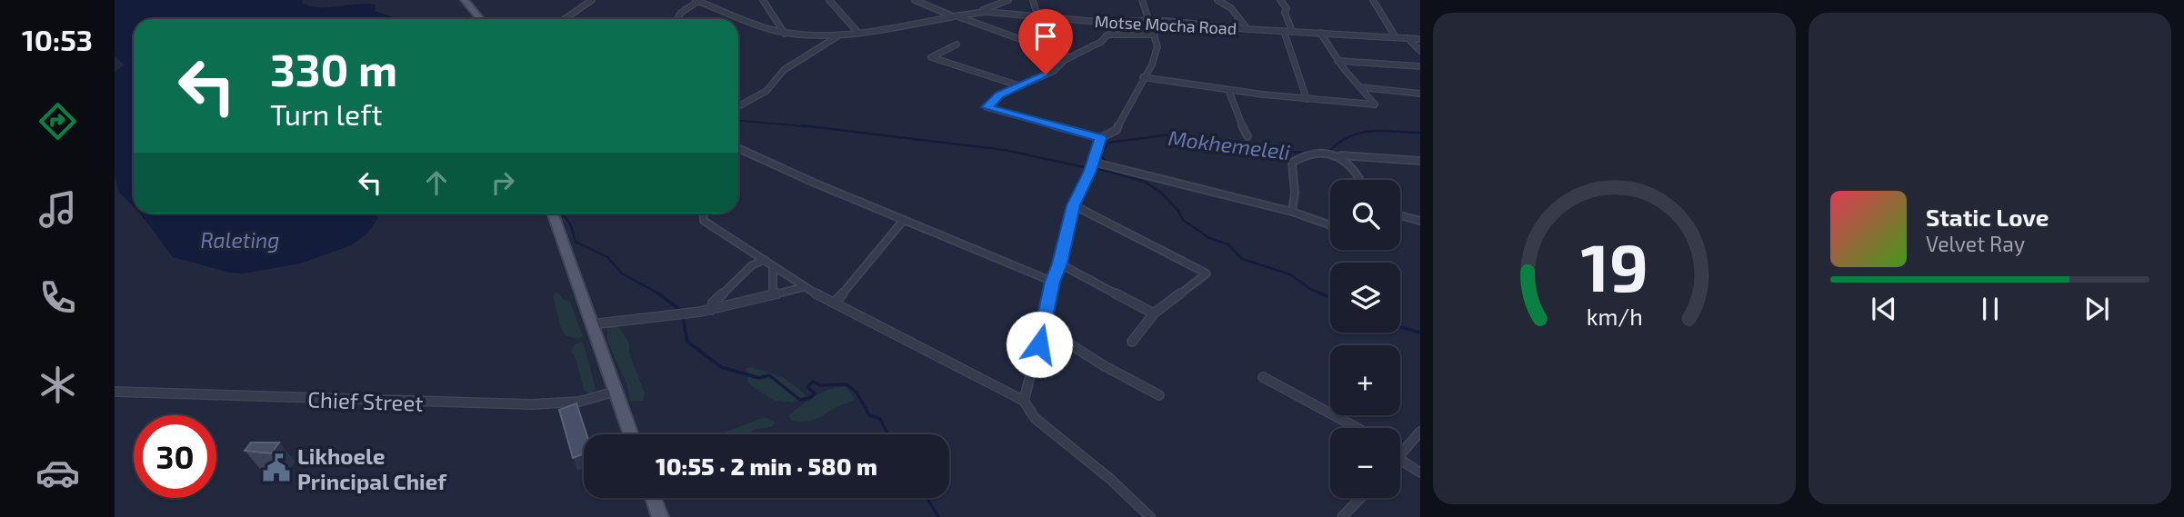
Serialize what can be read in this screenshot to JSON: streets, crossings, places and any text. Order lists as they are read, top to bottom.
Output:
{
  "streets": {
    "street": ["Motse Mocha Road", "Chief Street"]
  },
  "water": ["Mokhemeleli", "Raleting"],
  "places": {
    "public building": ["Likhoele Principal Chief"]
  },
  "page": {
    "tabs": "10:53",
    "turn": ["330 m", "Turn left"],
    "map_buttons": ["+", "−"],
    "song": ["Static Love", "Velvet Ray"],
    "limit": "30",
    "trip": "10:55 · 2 min · 580 m",
    "gauge": ["19", "km/h"]
  }
}
